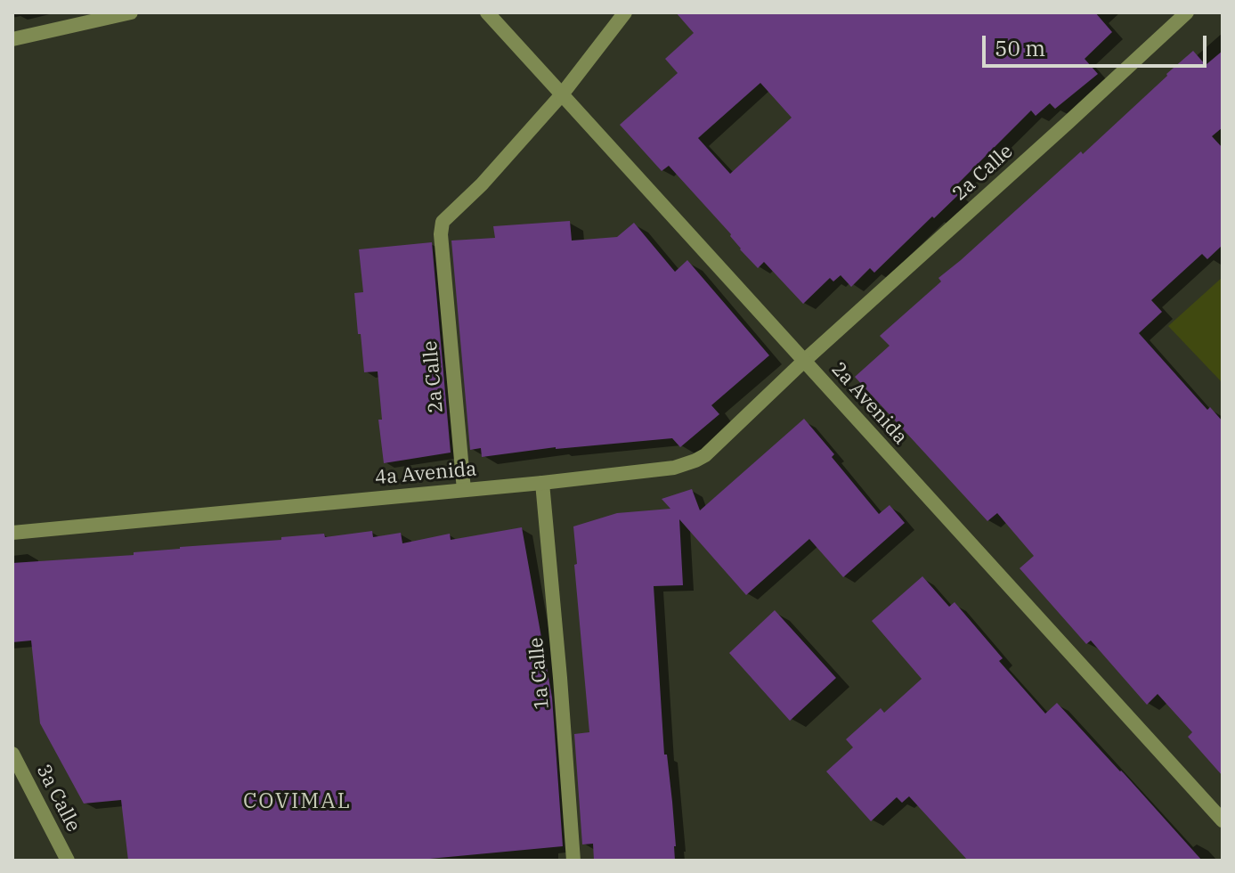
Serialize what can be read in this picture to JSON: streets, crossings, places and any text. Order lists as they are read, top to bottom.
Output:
{
  "streets": {
    "street": [
      "2a Calle",
      "2a Avenida",
      "4a Avenida",
      "1a Calle",
      "3a Calle"
    ]
  },
  "crossings": [
    ["2a Calle", "2a Avenida"],
    ["2a Calle", "4a Avenida"],
    ["2a Avenida", "4a Avenida"],
    ["4a Avenida", "1a Calle"]
  ],
  "districts": ["COVIMAL"],
  "scale_bar": "50 m"
}
